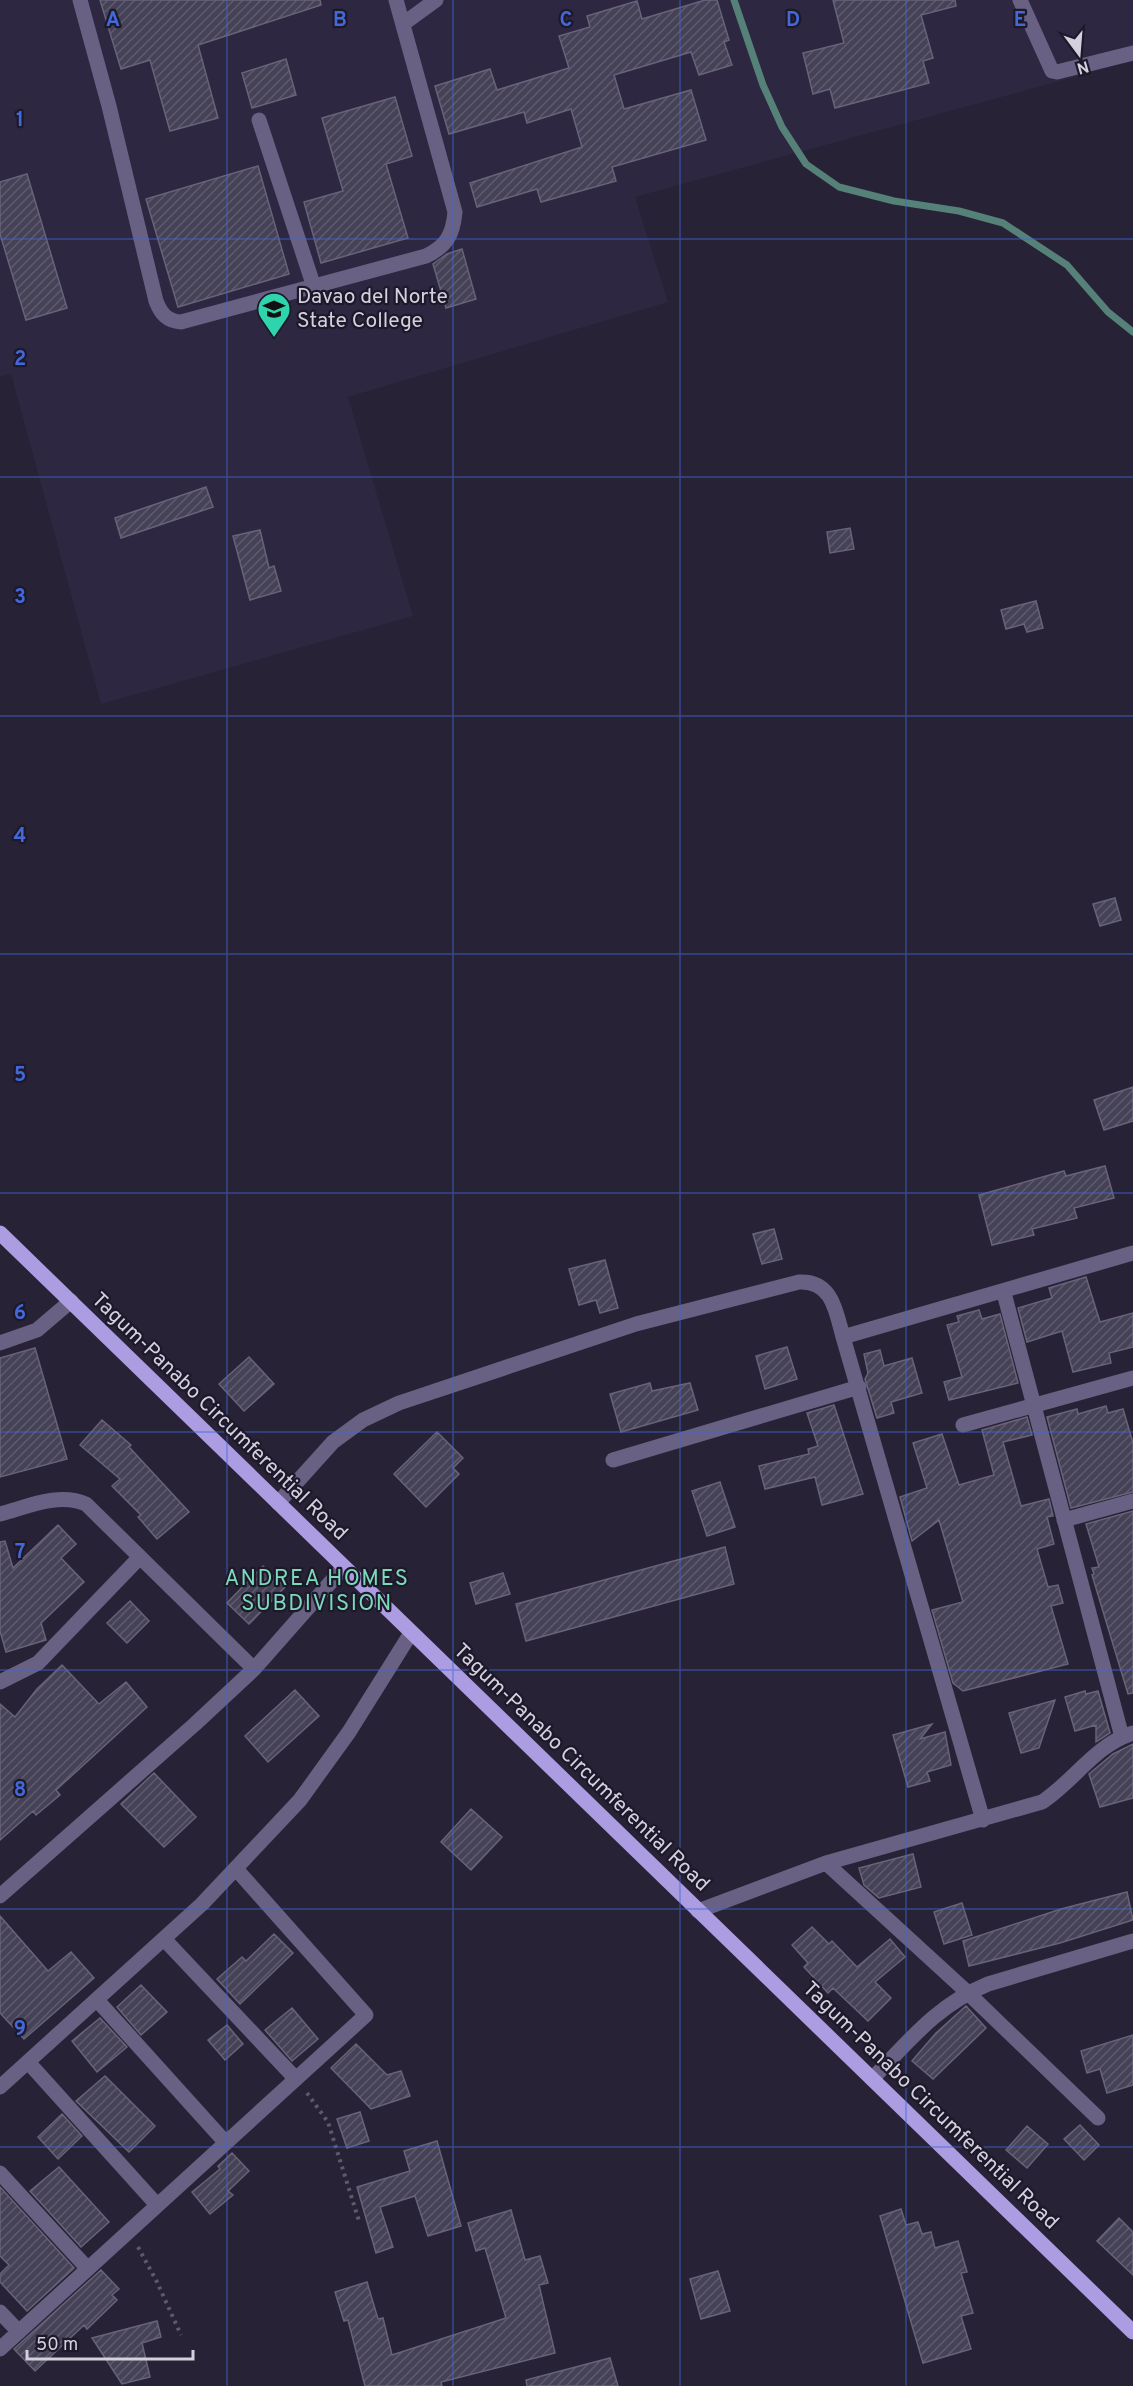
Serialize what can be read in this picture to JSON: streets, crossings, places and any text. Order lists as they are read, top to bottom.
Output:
{
  "streets": {
    "main road": ["Tagum-Panabo Circumferential Road"]
  },
  "districts": ["ANDREA HOMES SUBDIVISION"],
  "places": {
    "school or university": ["Davao del Norte State College"]
  },
  "scale_bar": "50 m",
  "north": "bottom",
  "grid": {
    "columns": [
      "A",
      "B",
      "C",
      "D",
      "E"
    ],
    "rows": [
      "1",
      "2",
      "3",
      "4",
      "5",
      "6",
      "7",
      "8",
      "9"
    ]
  }
}
